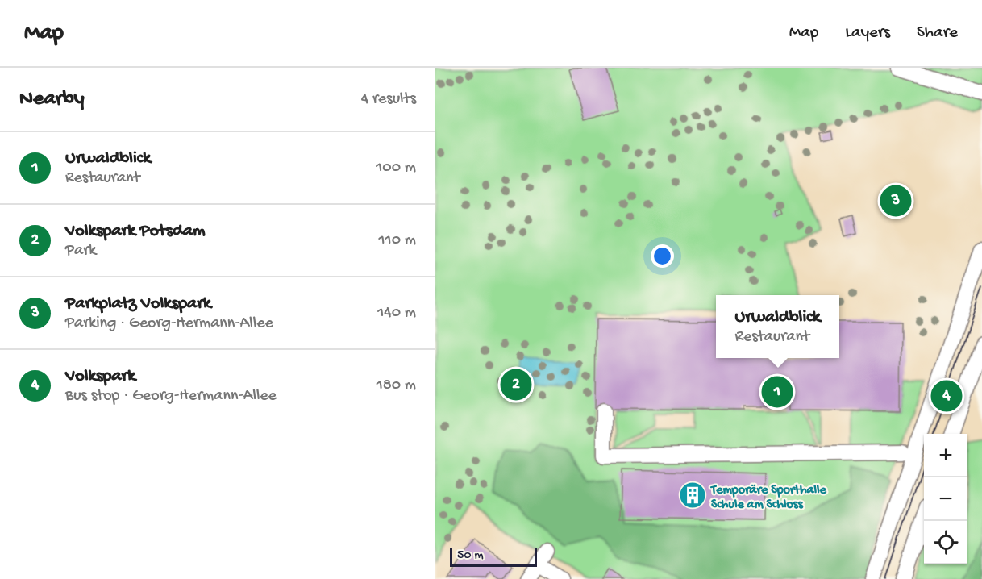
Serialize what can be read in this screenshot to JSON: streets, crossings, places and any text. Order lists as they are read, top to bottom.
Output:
{
  "places": {
    "building": ["Temporäre Sporthalle Schule am Schloss"]
  },
  "scale_bar": "50 m",
  "page": {
    "header": "Map",
    "nav": ["Map", "Layers", "Share"],
    "heading": ["Nearby", "4 results"],
    "list": [
      {
        "mark": "1",
        "name": "Urwaldblick",
        "note": "Restaurant",
        "value": "100 m"
      },
      {
        "mark": "2",
        "name": "Volkspark Potsdam",
        "note": "Park",
        "value": "110 m"
      },
      {
        "mark": "3",
        "name": "Parkplatz Volkspark",
        "note": "Parking · Georg-Hermann-Allee",
        "value": "140 m"
      },
      {
        "mark": "4",
        "name": "Volkspark",
        "note": "Bus stop · Georg-Hermann-Allee",
        "value": "180 m"
      }
    ],
    "pins": [
      "3",
      "2",
      "1",
      "4"
    ],
    "popup": ["Urwaldblick", "Restaurant"],
    "map_buttons": ["+", "−"],
    "scale": "50 m"
  }
}
